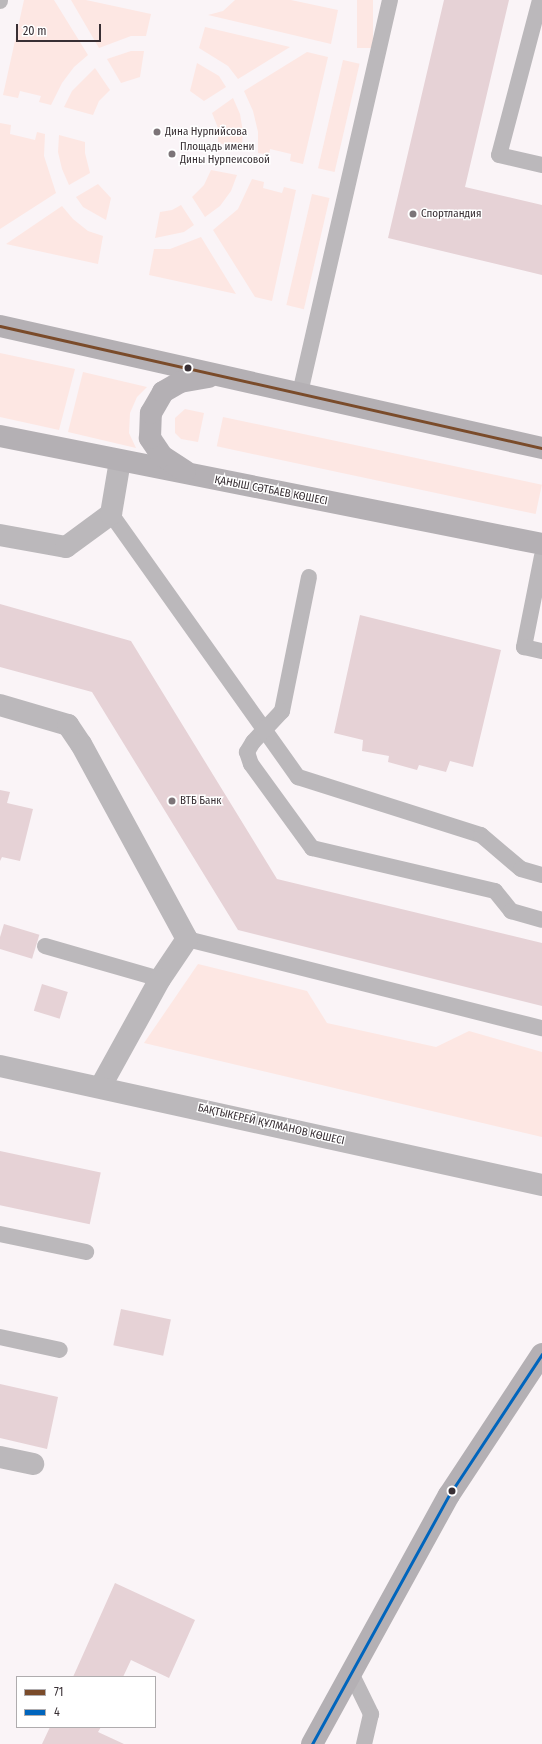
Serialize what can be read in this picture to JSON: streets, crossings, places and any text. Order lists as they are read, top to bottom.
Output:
{
  "streets": {
    "main road": ["ҚАНЫШ СӘТБАЕВ КӨШЕСІ"],
    "street": ["БАҚТЫКЕРЕЙ ҚҰЛМАНОВ КӨШЕСІ"]
  },
  "places": [
    "Дина Нурпийсова",
    "Площадь имени Дины Нурпеисовой",
    "Спортландия",
    "ВТБ Банк"
  ],
  "lines": ["transit line 71", "transit line 4"],
  "legend": ["71", "4"],
  "scale_bar": "20 m"
}
